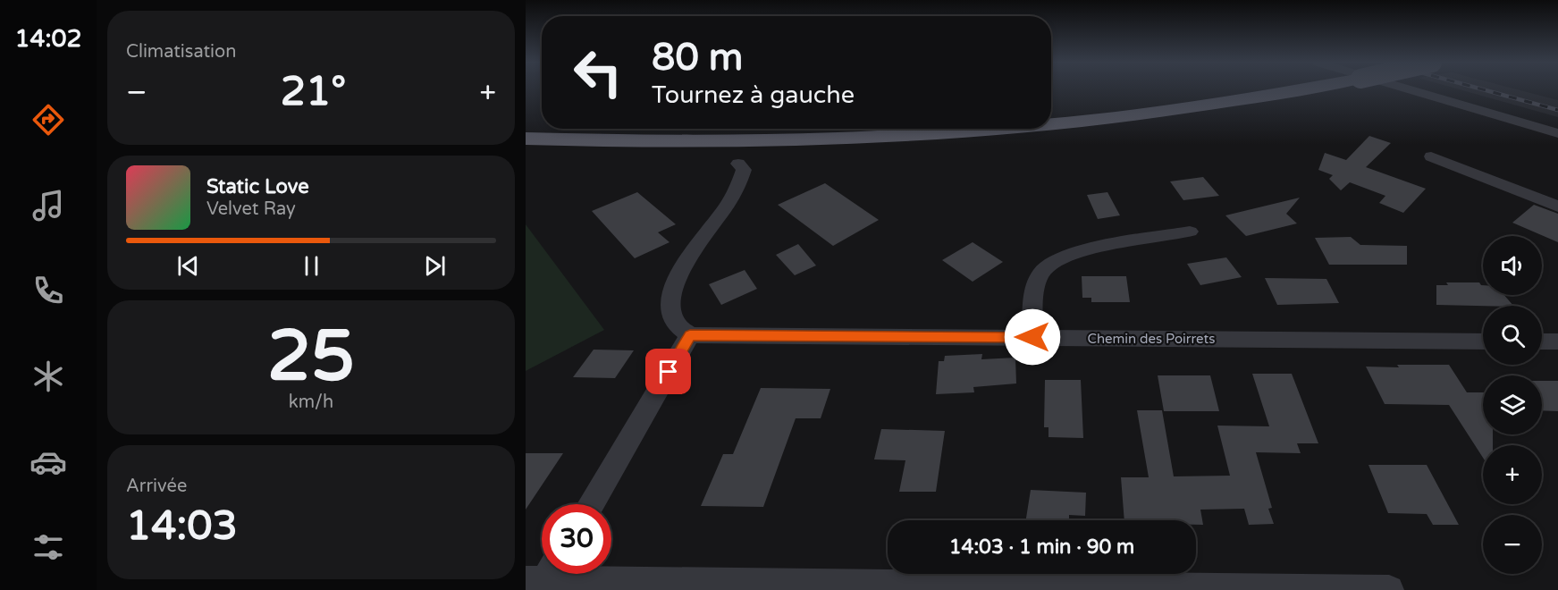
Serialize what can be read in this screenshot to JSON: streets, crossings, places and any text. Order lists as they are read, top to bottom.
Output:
{
  "streets": {
    "street": ["Chemin des Poirrets"]
  },
  "page": {
    "tabs": "14:02",
    "tile": [
      "Climatisation",
      ["25", "km/h"],
      ["Arrivée", "14:03"]
    ],
    "turn": ["80 m", "Tournez à gauche"],
    "heat": ["−", "21°", "+"],
    "song": ["Static Love", "Velvet Ray"],
    "map_buttons": ["+", "−"],
    "limit": "30",
    "trip": "14:03 · 1 min · 90 m"
  }
}
